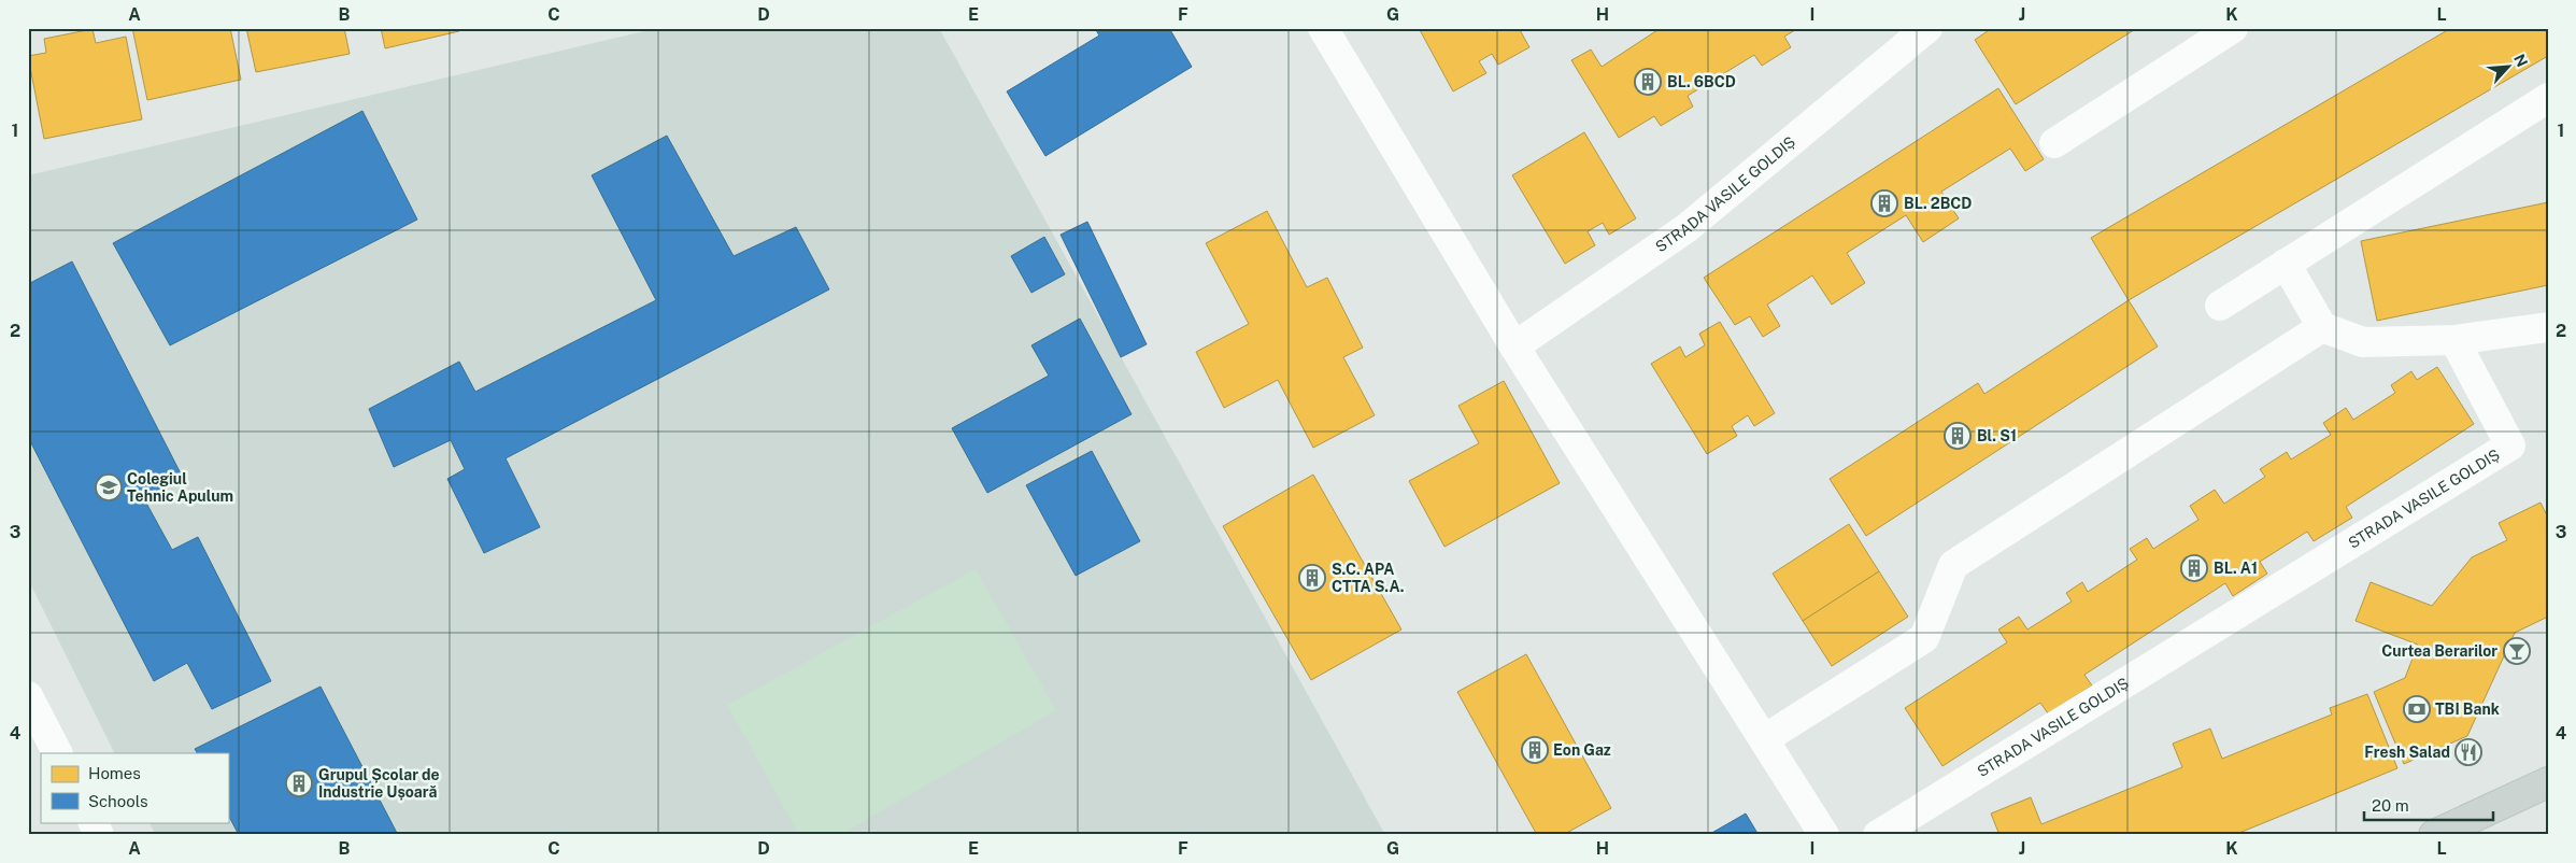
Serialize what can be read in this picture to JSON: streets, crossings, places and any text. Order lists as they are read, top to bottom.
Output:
{
  "streets": {
    "street": ["STRADA VASILE GOLDIȘ"]
  },
  "places": {
    "building": [
      "BL. 6BCD",
      "BL. 2BCD",
      "Bl. S1",
      "BL. A1",
      "S.C. APA CTTA S.A.",
      "Eon Gaz",
      "Grupul Școlar de Industrie Ușoară"
    ],
    "school or university": ["Colegiul Tehnic Apulum"],
    "bar": ["Curtea Berarilor"],
    "bank": ["TBI Bank"],
    "restaurant": ["Fresh Salad"]
  },
  "legend": ["Homes", "Schools"],
  "scale_bar": "20 m",
  "north": "top right",
  "grid": {
    "columns": [
      "A",
      "B",
      "C",
      "D",
      "E",
      "F",
      "G",
      "H",
      "I",
      "J",
      "K",
      "L"
    ],
    "rows": [
      "1",
      "2",
      "3",
      "4"
    ]
  }
}
